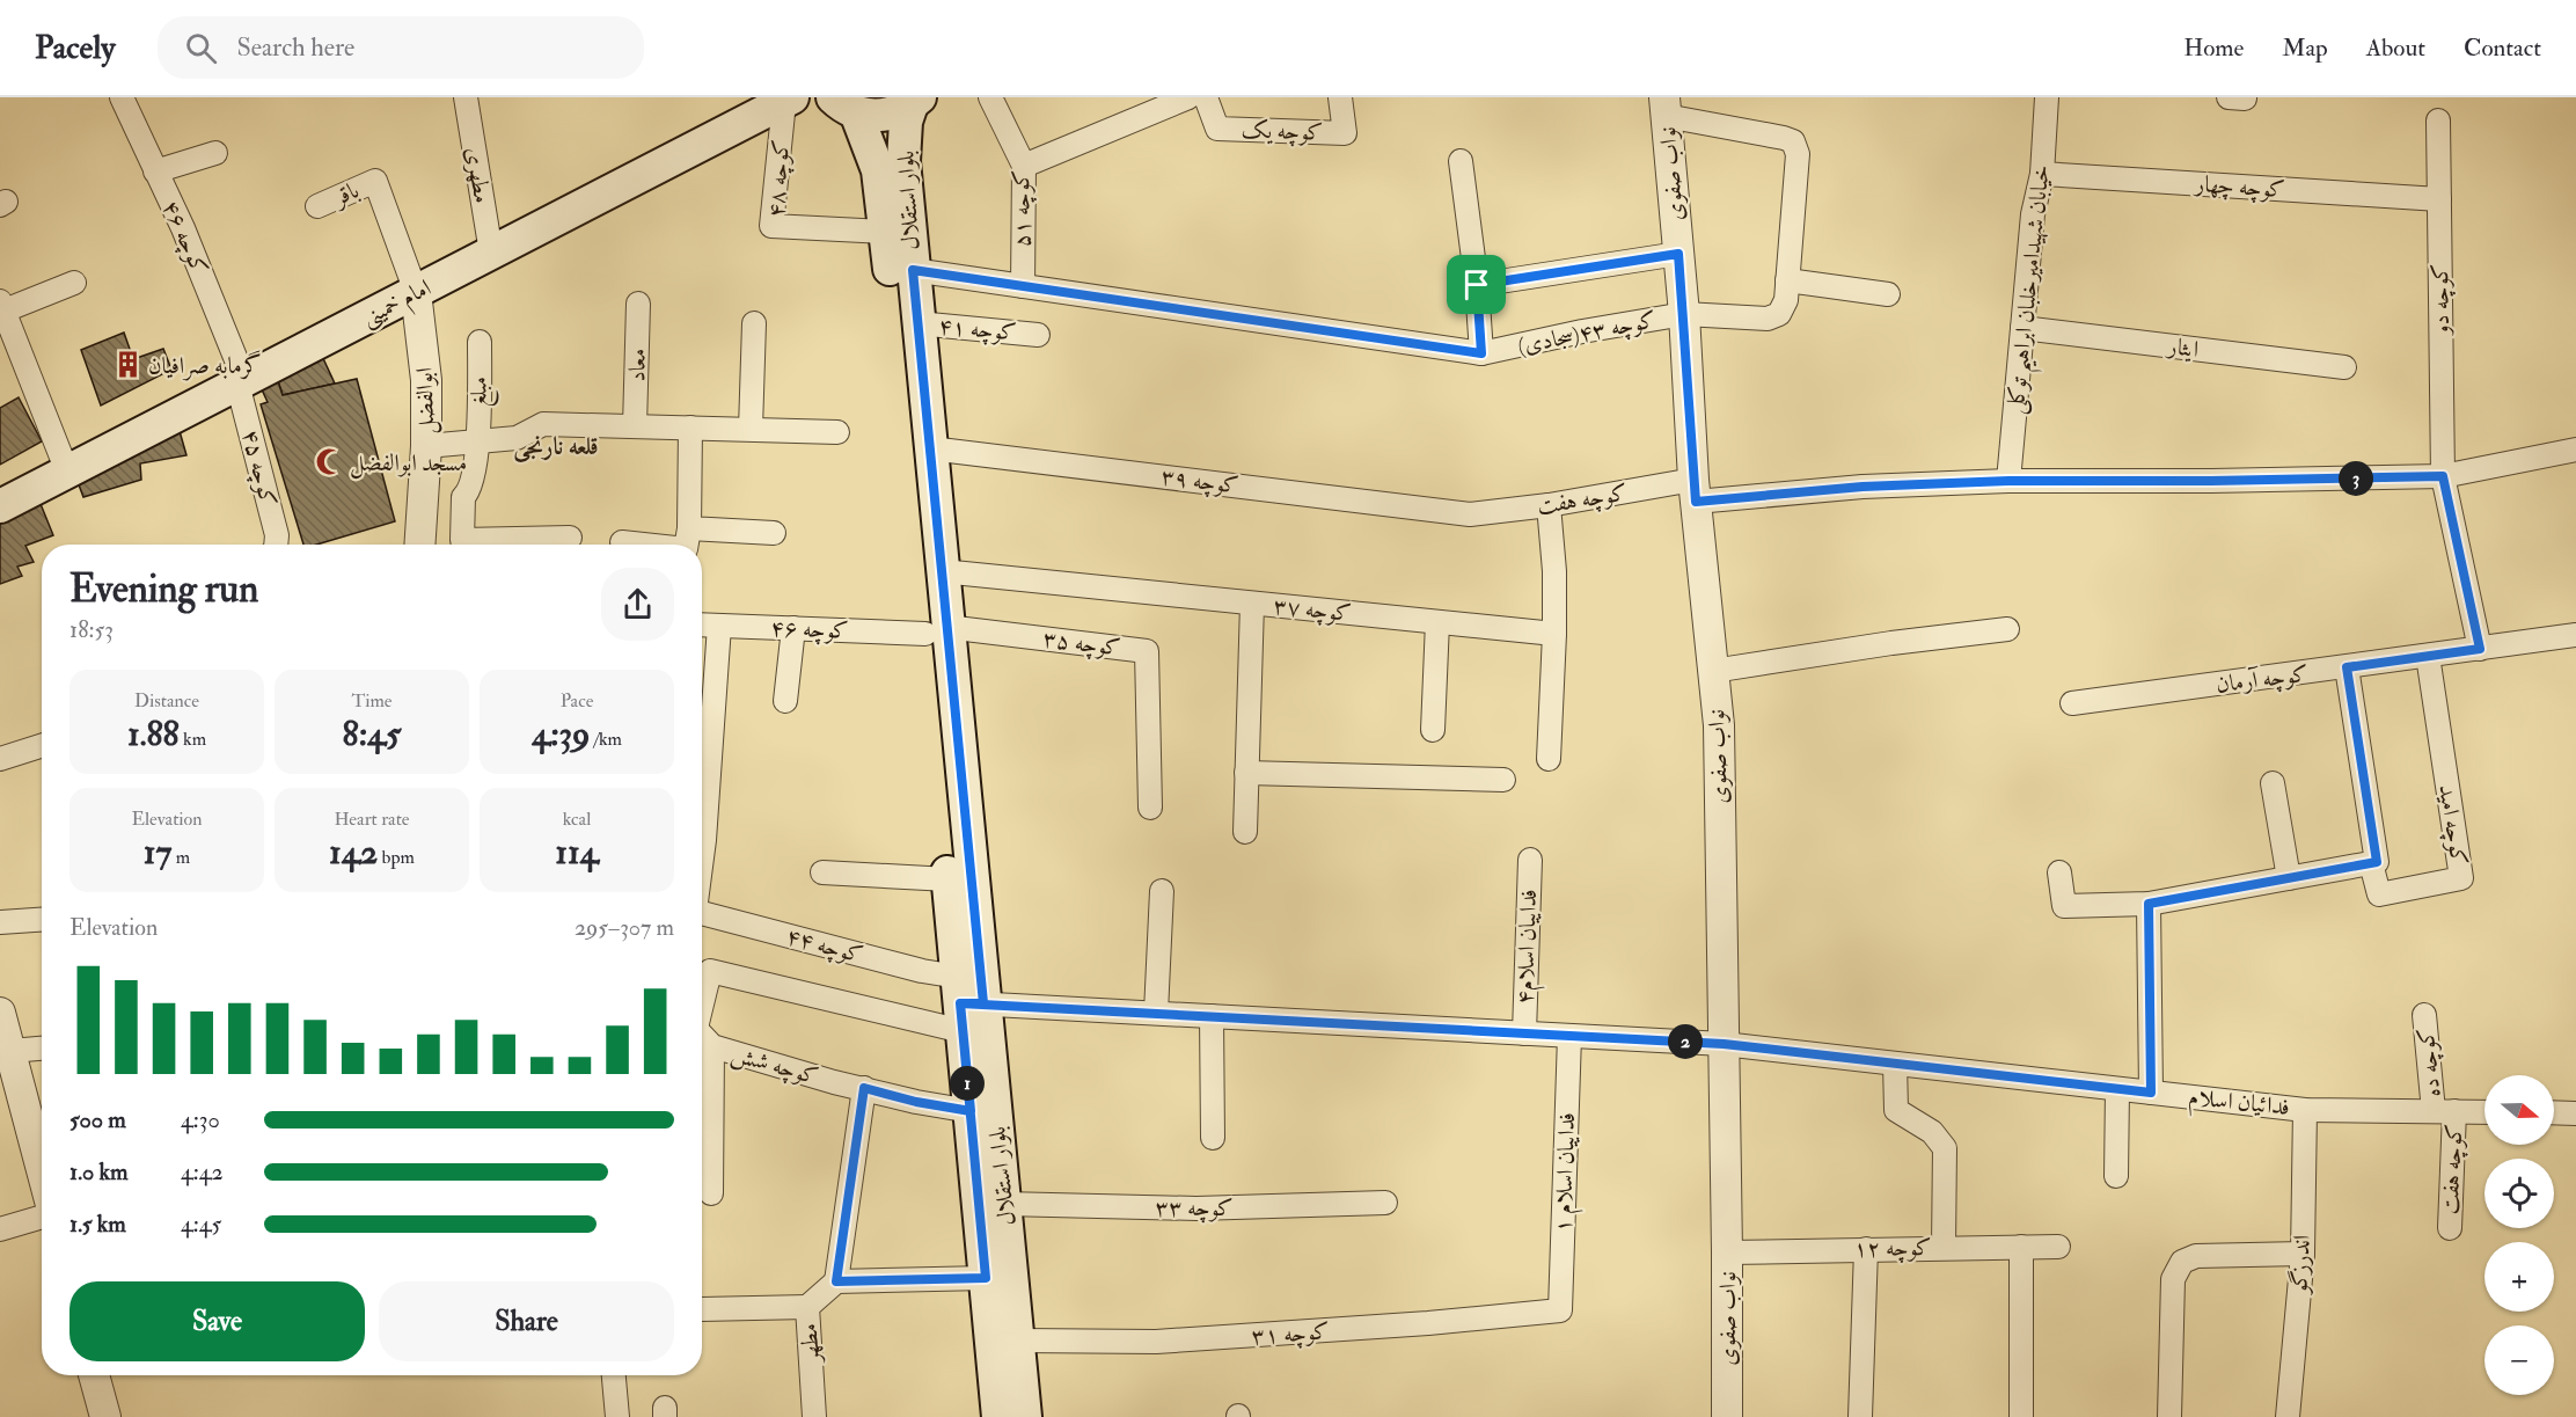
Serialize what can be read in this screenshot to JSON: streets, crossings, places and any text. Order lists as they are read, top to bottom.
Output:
{
  "streets": {
    "main road": ["بلوار استقلال", "امام خمینی"],
    "street": [
      "کوچه یک",
      "نواب صفوی",
      "مطهری",
      "کوچه ۴۸",
      "کوچه چهار",
      "باقر",
      "کوچه ۵۱",
      "کوچه ۴۶",
      "خیابان شهیدامیرخلبان ابراهیم توکلی",
      "کوچه دو",
      "کوچه ۴۱",
      "کوچه ۴۳(سجادی)",
      "ایثار",
      "معاد",
      "مبلغ",
      "ابوالفضل",
      "کوچه ۴۵",
      "کوچه ۳۹",
      "کوچه هفت",
      "کوچه ۳۷",
      "کوچه ۳۵",
      "کوچه آرمان",
      "کوچه امید",
      "کوچه ۴۴",
      "فداییان اسلام۴",
      "کوچه ده",
      "کوچه شش",
      "فدائیان اسلام",
      "فداییان اسلام ۱",
      "کوچه ۳۳",
      "کوچه ۱۲",
      "اندرزگو",
      "کوچه ۳۱",
      "مطهر"
    ]
  },
  "crossings": [
    ["نواب صفوی", "کوچه ۴۳(سجادی)"],
    ["نواب صفوی", "کوچه هفت"],
    ["نواب صفوی", "فدائیان اسلام"],
    ["نواب صفوی", "کوچه ۱۲"],
    ["مطهری", "امام خمینی"],
    ["کوچه ۴۸", "بلوار استقلال"],
    ["کوچه ۴۸", "امام خمینی"],
    ["کوچه چهار", "خیابان شهیدامیرخلبان ابراهیم توکلی"],
    ["کوچه چهار", "کوچه دو"],
    ["باقر", "امام خمینی"],
    ["باقر", "ابوالفضل"],
    ["بلوار استقلال", "کوچه ۴۶"],
    ["بلوار استقلال", "کوچه ۴۱"],
    ["بلوار استقلال", "کوچه ۴۳(سجادی)"],
    ["بلوار استقلال", "کوچه ۳۹"],
    ["بلوار استقلال", "کوچه ۳۷"],
    ["بلوار استقلال", "کوچه ۳۵"],
    ["بلوار استقلال", "کوچه ۴۴"],
    ["بلوار استقلال", "کوچه شش"],
    ["بلوار استقلال", "فدائیان اسلام"],
    ["بلوار استقلال", "کوچه ۳۳"],
    ["بلوار استقلال", "کوچه ۳۱"],
    ["کوچه ۵۱", "کوچه ۴۳(سجادی)"],
    ["کوچه ۴۶", "امام خمینی"],
    ["کوچه ۴۶", "کوچه ۴۵"],
    ["کوچه ۴۶", "کوچه ۳۵"],
    ["خیابان شهیدامیرخلبان ابراهیم توکلی", "ایثار"],
    ["خیابان شهیدامیرخلبان ابراهیم توکلی", "کوچه هفت"],
    ["کوچه دو", "کوچه هفت"],
    ["کوچه دو", "کوچه آرمان"],
    ["امام خمینی", "ابوالفضل"],
    ["امام خمینی", "کوچه ۴۵"],
    ["کوچه ۳۹", "کوچه هفت"],
    ["کوچه هفت", "کوچه ده"],
    ["کوچه هفت", "فدائیان اسلام"],
    ["کوچه آرمان", "کوچه امید"],
    ["کوچه ۴۴", "فدائیان اسلام"],
    ["فداییان اسلام۴", "فدائیان اسلام"],
    ["کوچه ده", "فدائیان اسلام"],
    ["فدائیان اسلام", "فداییان اسلام ۱"],
    ["فدائیان اسلام", "اندرزگو"],
    ["فداییان اسلام ۱", "کوچه ۳۱"]
  ],
  "districts": ["قلعه نارنجی"],
  "places": {
    "building": ["گرمابه صرافیان"],
    "mosque": ["مسجد ابوالفضل"]
  },
  "north": "right",
  "page": {
    "header": "Pacely",
    "search": "Search here",
    "nav": [
      "Home",
      "Map",
      "About",
      "Contact"
    ],
    "pins": ["3", "2", "1"],
    "heading": ["Evening run", "18:53"],
    "stats": [
      ["Distance", "1.88 km"],
      ["Time", "8:45"],
      ["Pace", "4:39 /km"],
      ["Elevation", "17 m"],
      ["Heart rate", "142 bpm"],
      ["kcal", "114"]
    ],
    "chart": ["Elevation", "295–307 m"],
    "map_buttons": ["+", "−"],
    "list": [
      {
        "name": "500 m",
        "note": "4:30"
      },
      {
        "name": "1.0 km",
        "note": "4:42"
      },
      {
        "name": "1.5 km",
        "note": "4:45"
      }
    ],
    "buttons": ["Save", "Share"]
  }
}
